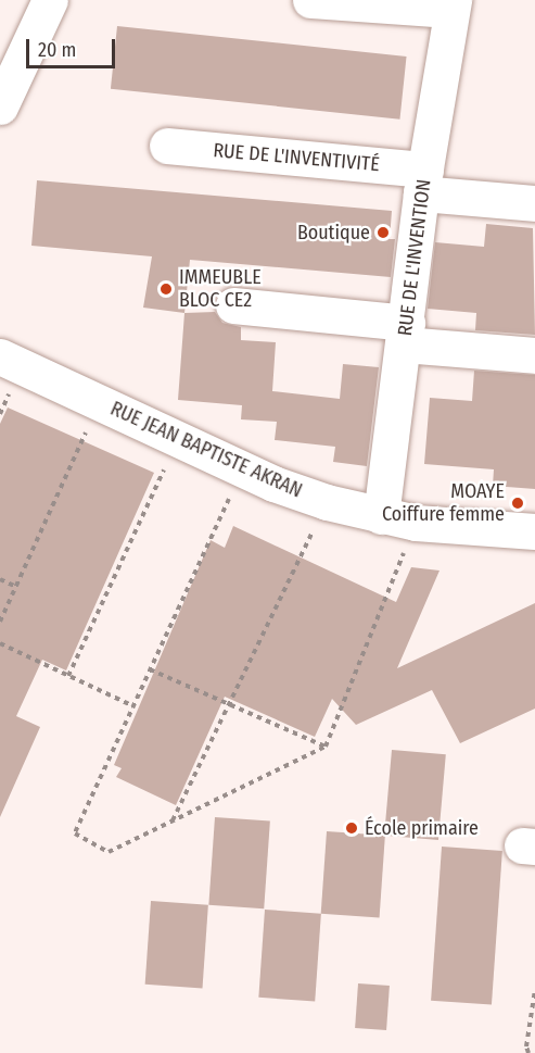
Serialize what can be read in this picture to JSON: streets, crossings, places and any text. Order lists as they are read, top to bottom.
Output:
{
  "streets": {
    "street": ["RUE DE L'INVENTIVITÉ", "RUE DE L'INVENTION", "RUE JEAN BAPTISTE AKRAN"]
  },
  "crossings": [
    ["RUE DE L'INVENTIVITÉ", "RUE DE L'INVENTION"],
    ["RUE DE L'INVENTION", "RUE JEAN BAPTISTE AKRAN"]
  ],
  "places": [
    "Boutique",
    "IMMEUBLE BLOC CE2",
    "MOAYE Coiffure femme",
    "École primaire"
  ],
  "scale_bar": "20 m"
}
